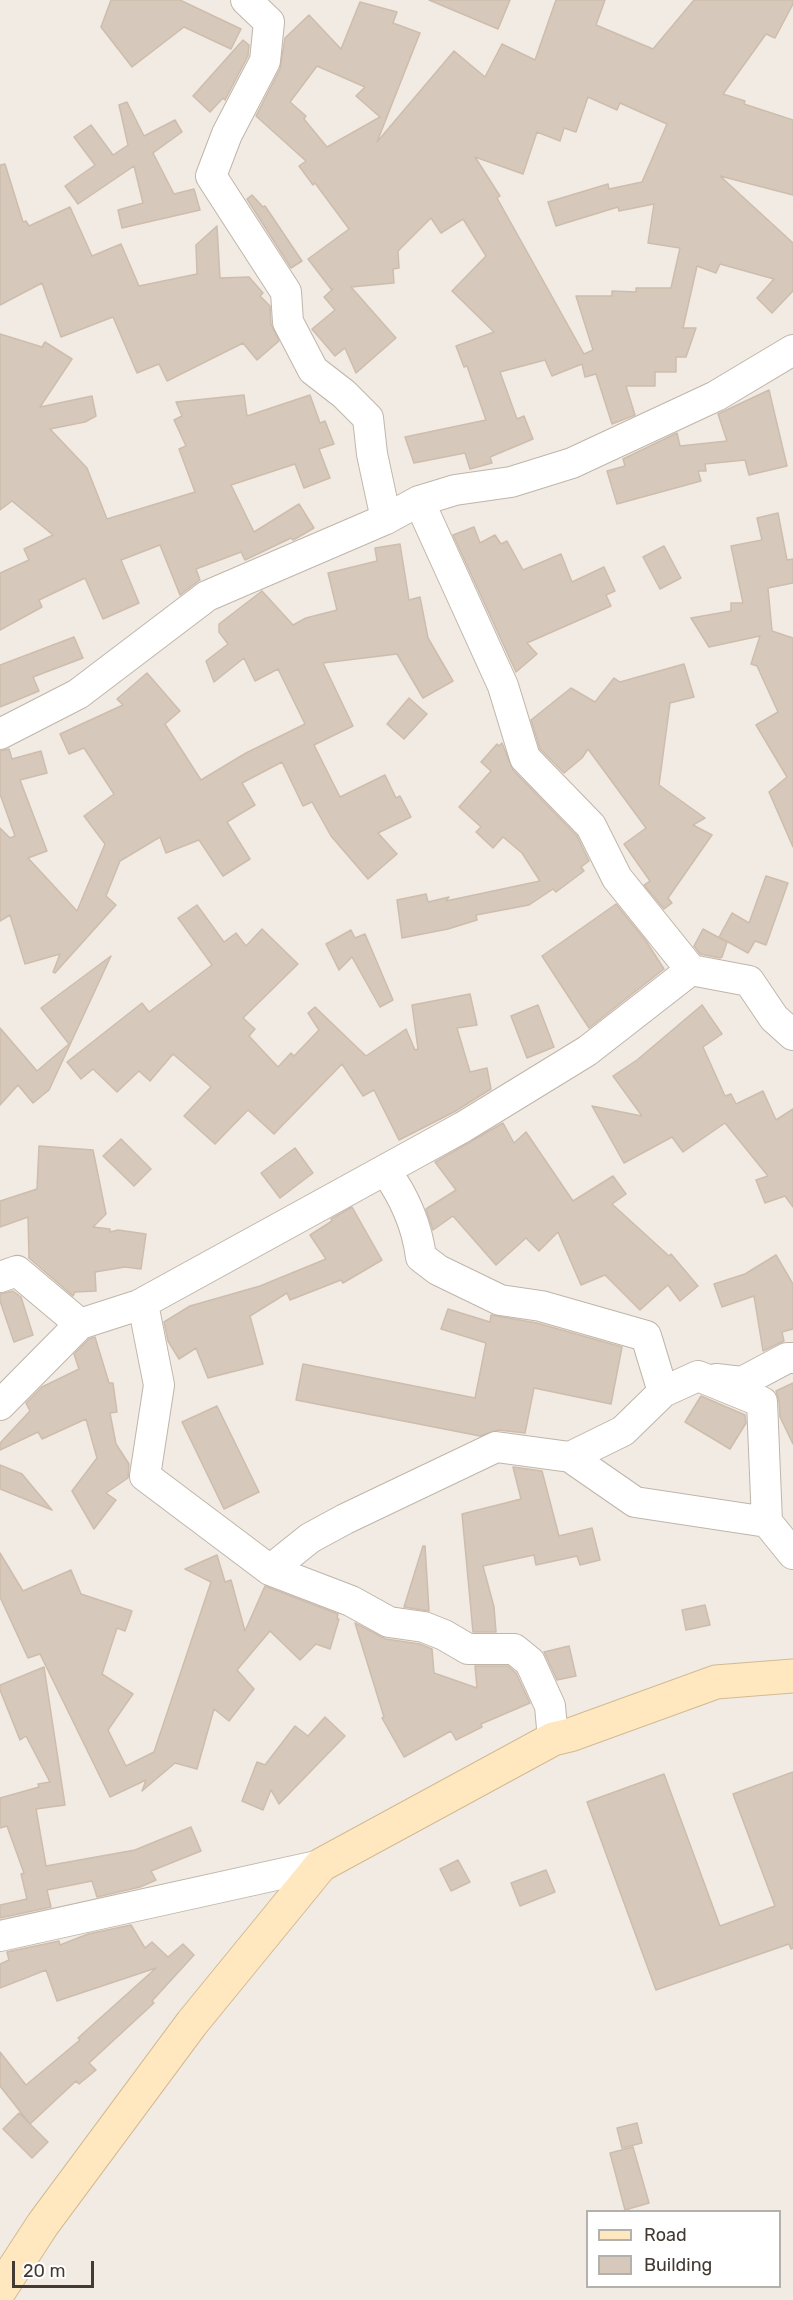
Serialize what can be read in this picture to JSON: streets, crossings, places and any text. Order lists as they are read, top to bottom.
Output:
{
  "legend": ["Road", "Building"],
  "scale_bar": "20 m"
}
